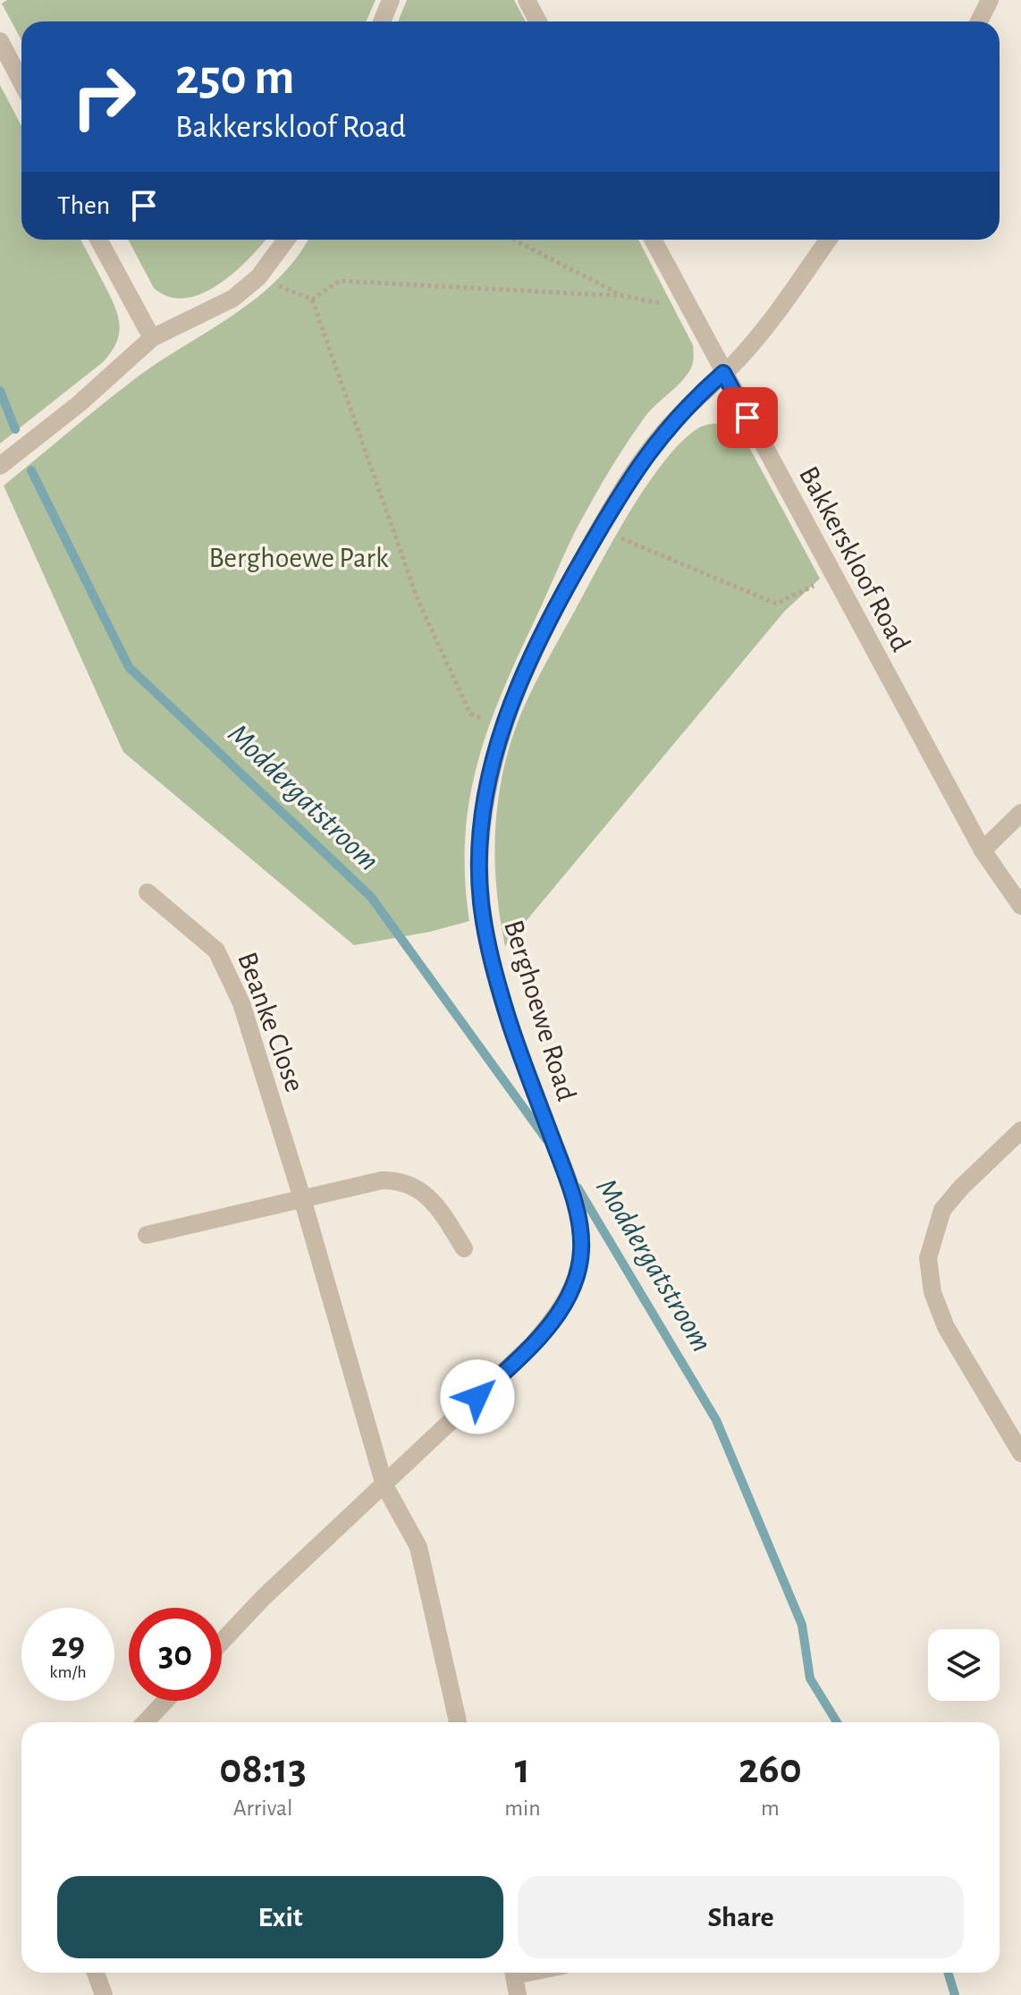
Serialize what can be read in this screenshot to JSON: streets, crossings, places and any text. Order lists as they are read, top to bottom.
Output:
{
  "streets": {
    "street": ["Bakkerskloof Road", "Berghoewe Road", "Beanke Close"]
  },
  "crossings": [
    ["Bakkerskloof Road", "Berghoewe Road"],
    ["Berghoewe Road", "Beanke Close"]
  ],
  "water": ["Moddergatstroom"],
  "parks": ["Berghoewe Park"],
  "page": {
    "turn": ["250 m", "Bakkerskloof Road"],
    "then": "Then",
    "speed": "29 km/h",
    "limit": "30",
    "eta": [
      "08:13",
      "Arrival",
      "1",
      "min",
      "260",
      "m"
    ],
    "buttons": ["Exit", "Share"]
  }
}
